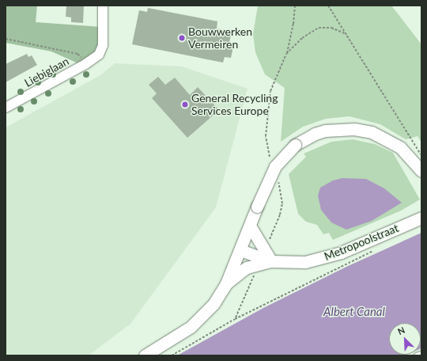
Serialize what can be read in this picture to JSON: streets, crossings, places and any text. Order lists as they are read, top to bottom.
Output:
{
  "streets": {
    "street": ["Liebiglaan", "Metropoolstraat"]
  },
  "water": ["Albert Canal"],
  "places": ["Bouwwerken Vermeiren", "General Recycling Services Europe"],
  "north": "top left"
}
